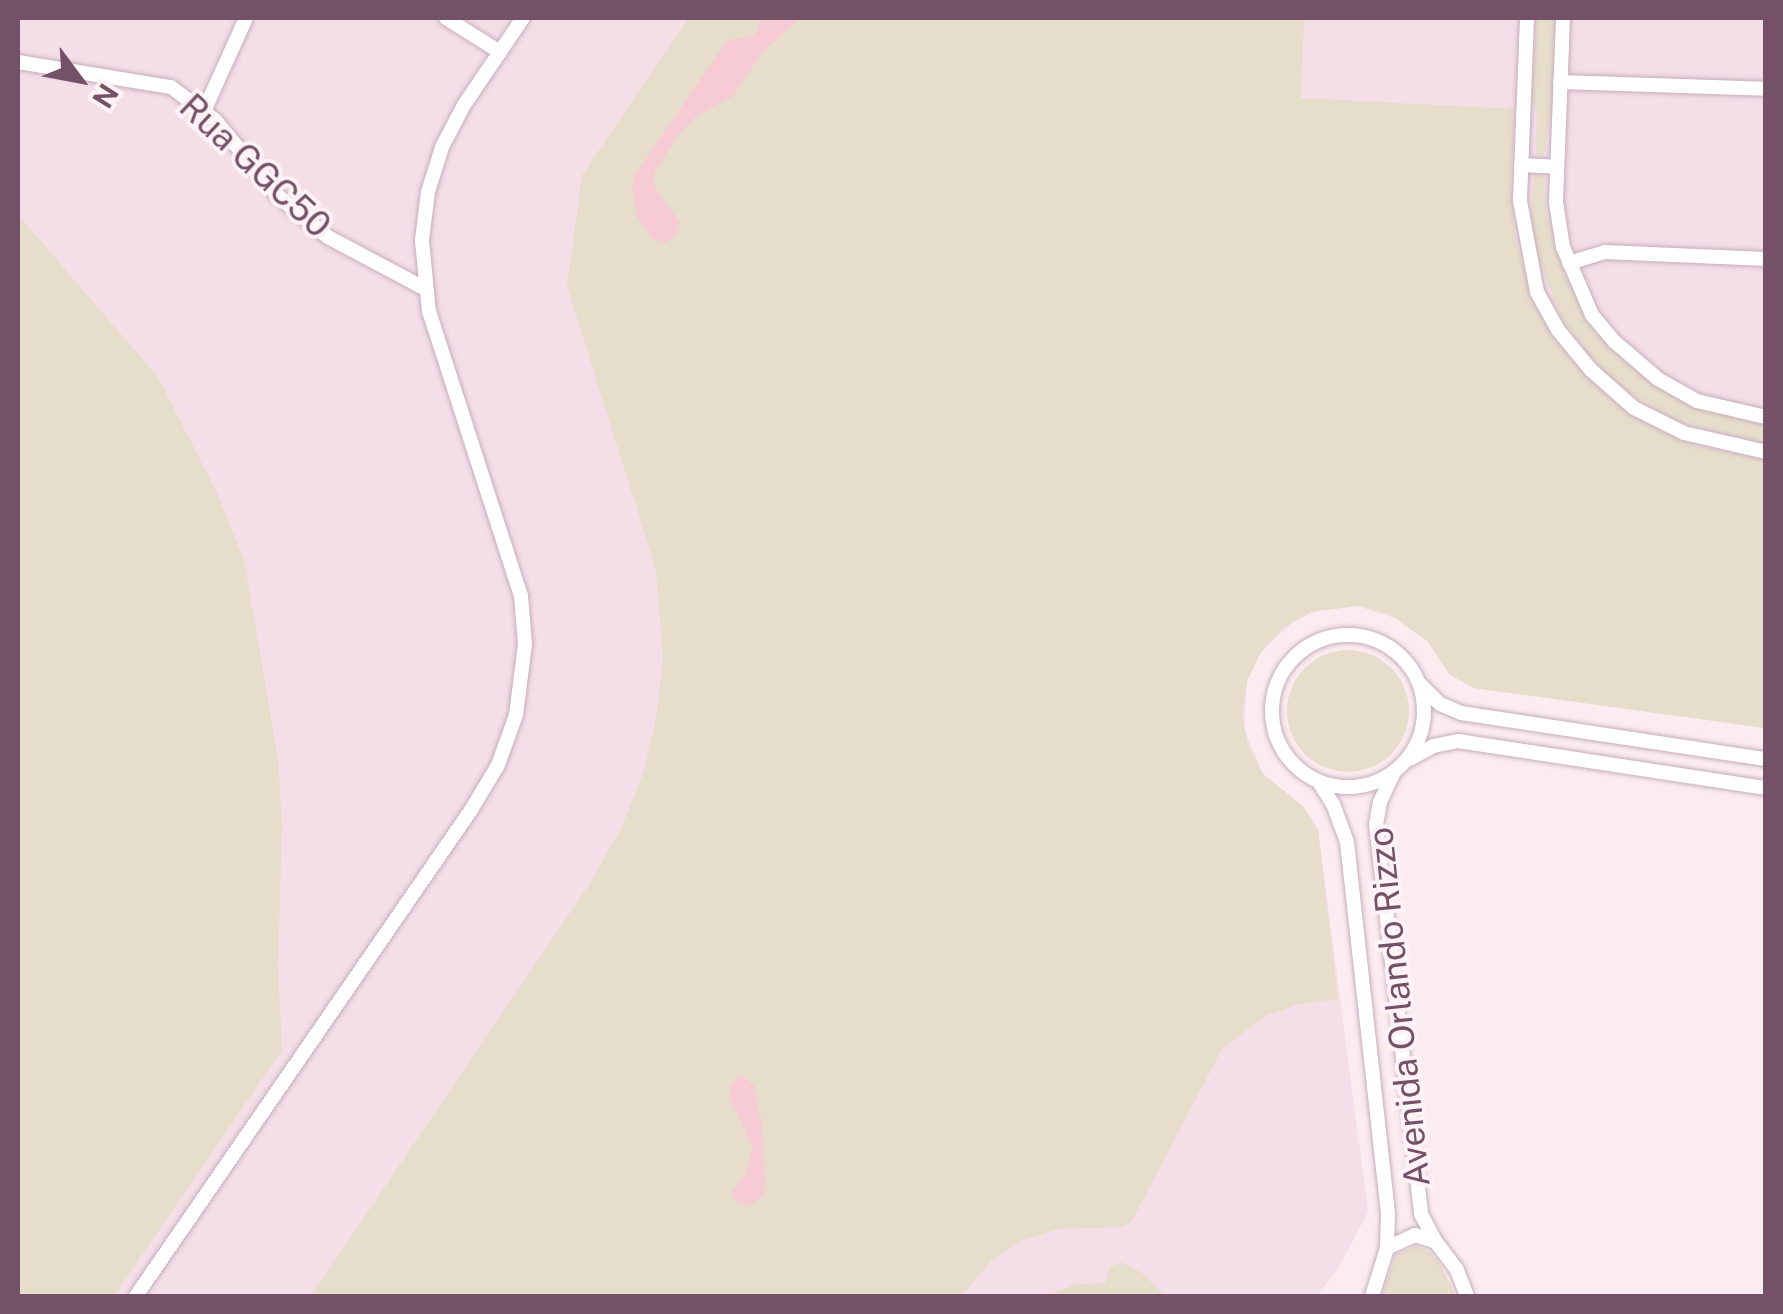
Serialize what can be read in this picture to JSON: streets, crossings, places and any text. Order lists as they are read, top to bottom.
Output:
{
  "streets": {
    "street": ["Rua GGC50", "Avenida Orlando Rizzo"]
  },
  "north": "bottom right"
}
